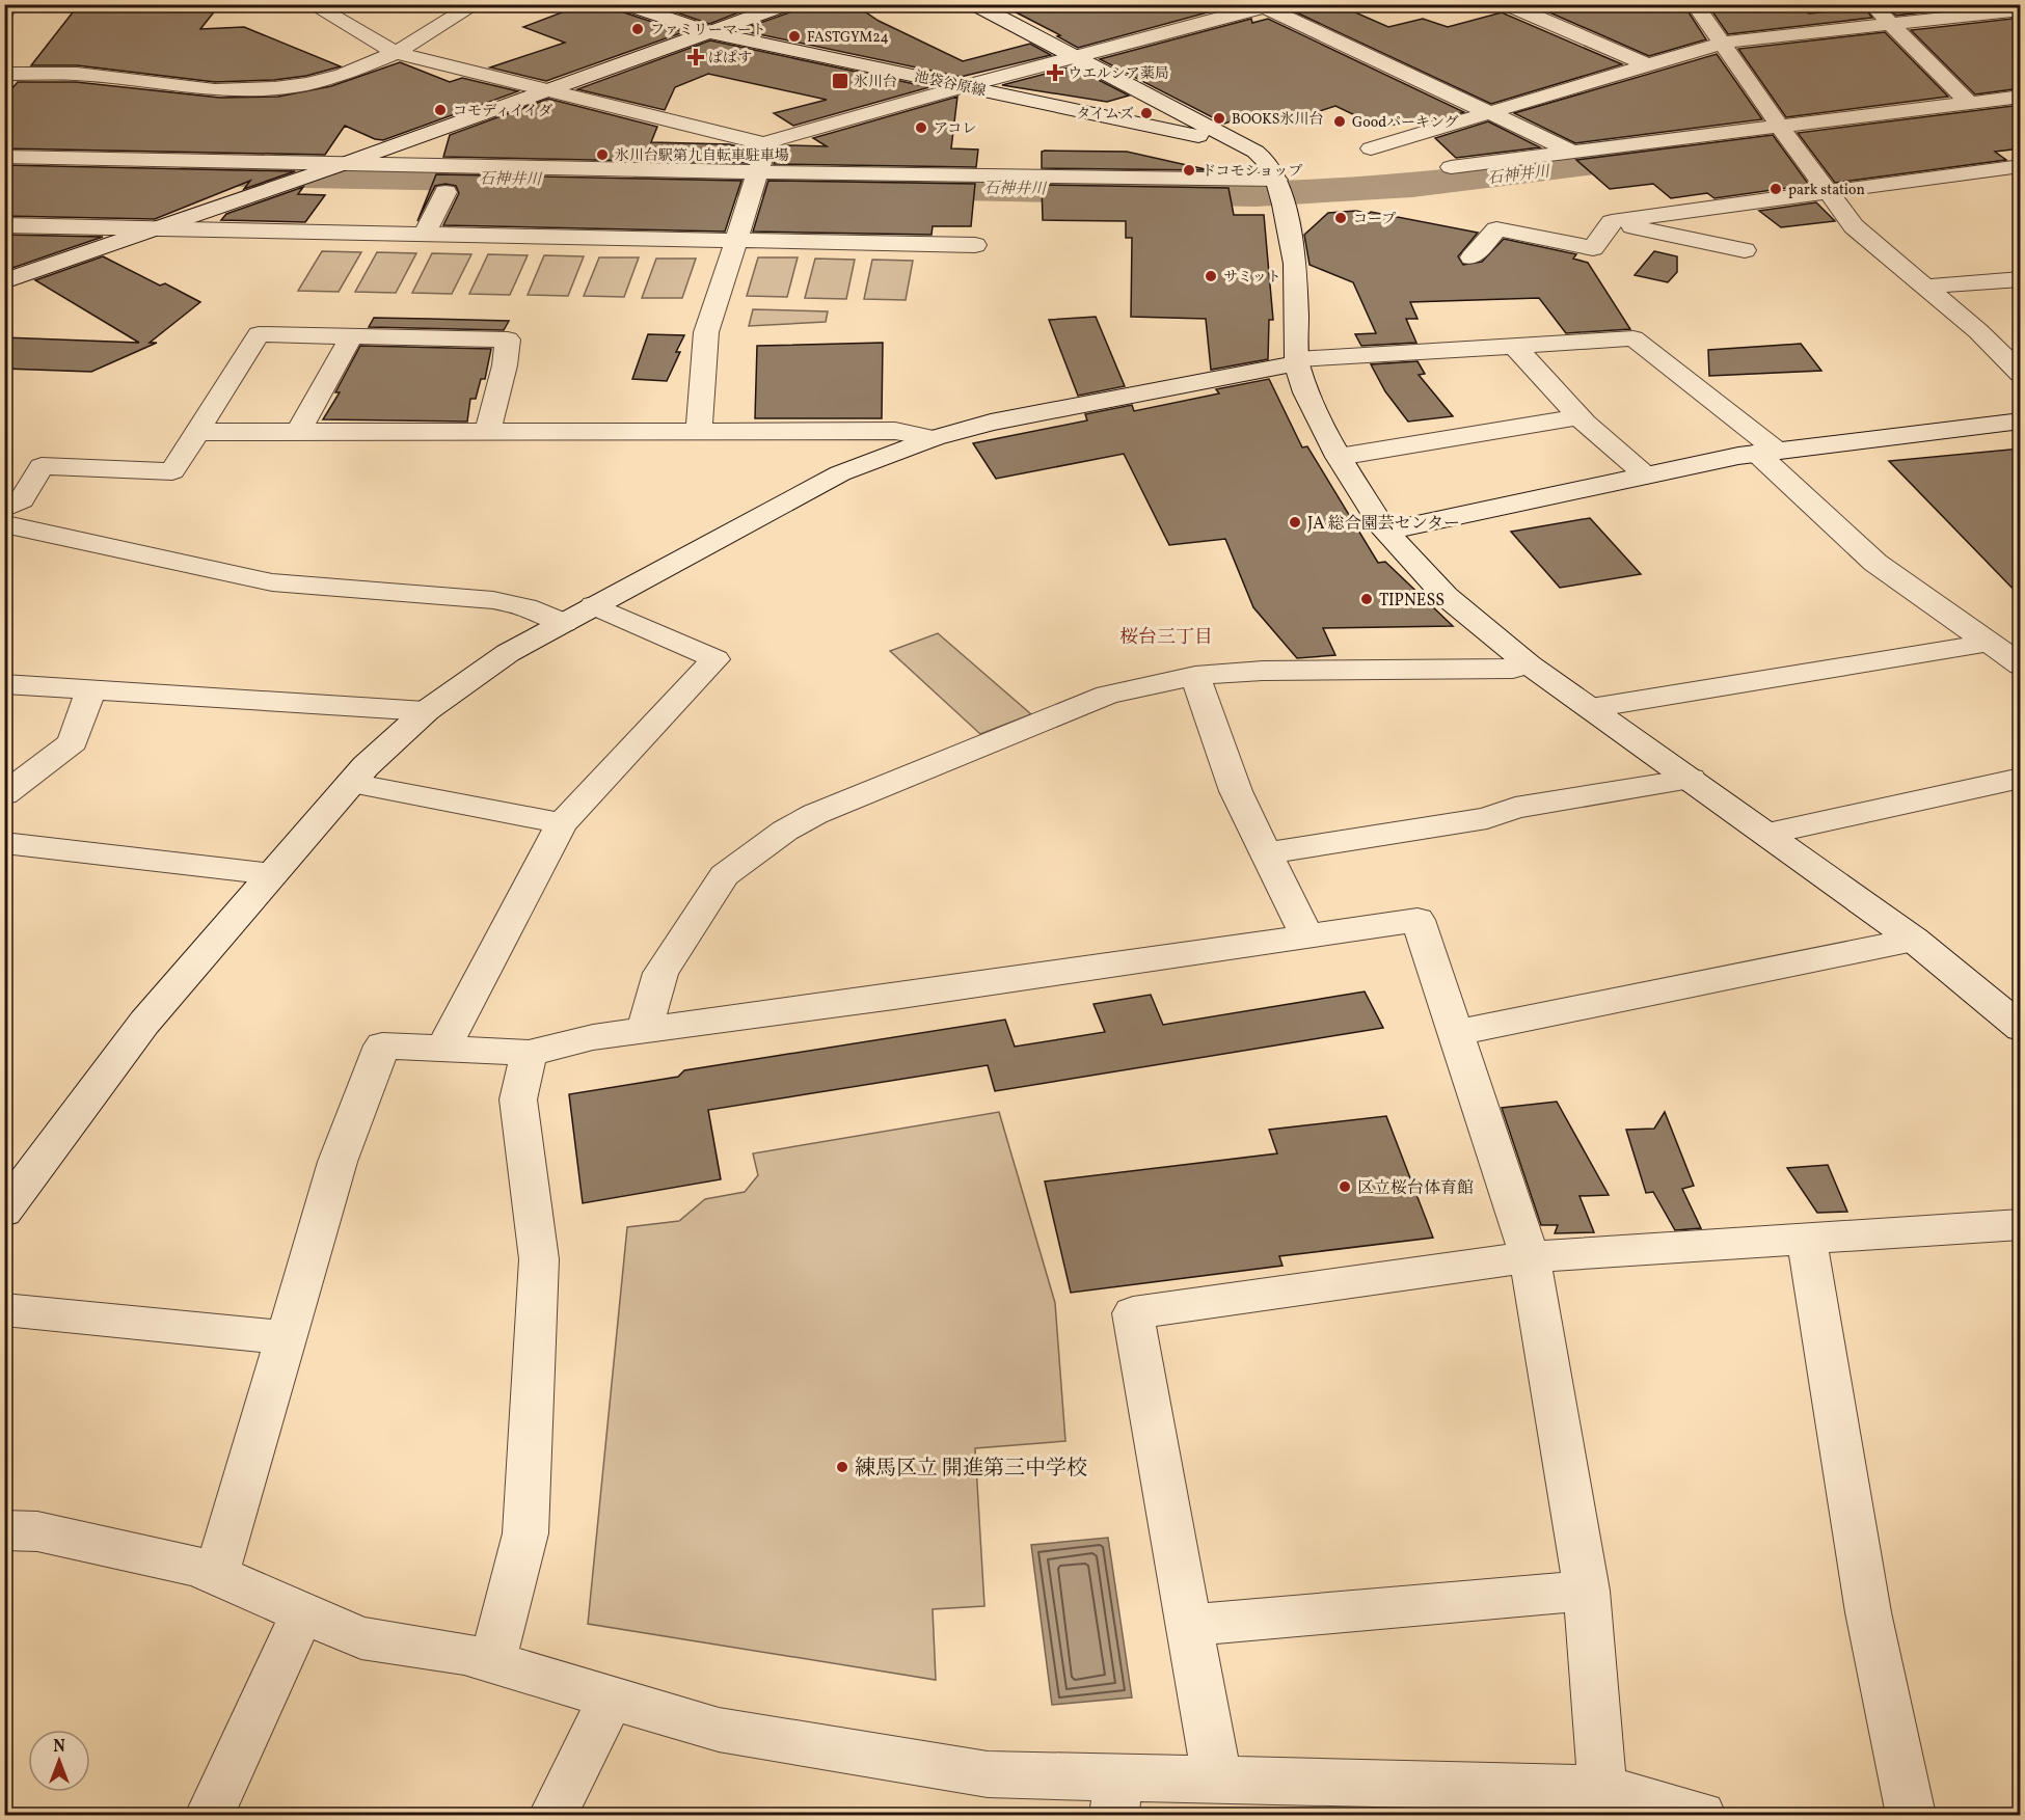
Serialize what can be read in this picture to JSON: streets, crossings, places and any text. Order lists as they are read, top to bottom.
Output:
{
  "streets": {
    "street": ["池袋谷原線"]
  },
  "districts": ["桜台三丁目"],
  "water": ["石神井川"],
  "places": {
    "other": [
      "ファミリーマート",
      "FASTGYM24",
      "コモディイイダ",
      "タイムズ",
      "BOOKS氷川台",
      "Goodパーキング",
      "アコレ",
      "氷川台駅第九自転車駐車場",
      "ドコモショップ",
      "park station",
      "コープ",
      "サミット",
      "JA 総合園芸センター",
      "TIPNESS",
      "区立桜台体育館",
      "練馬区立 開進第三中学校"
    ],
    "health": ["ぱぱす", "ウエルシア薬局"],
    "transit": ["氷川台"]
  },
  "north": "top"
}
